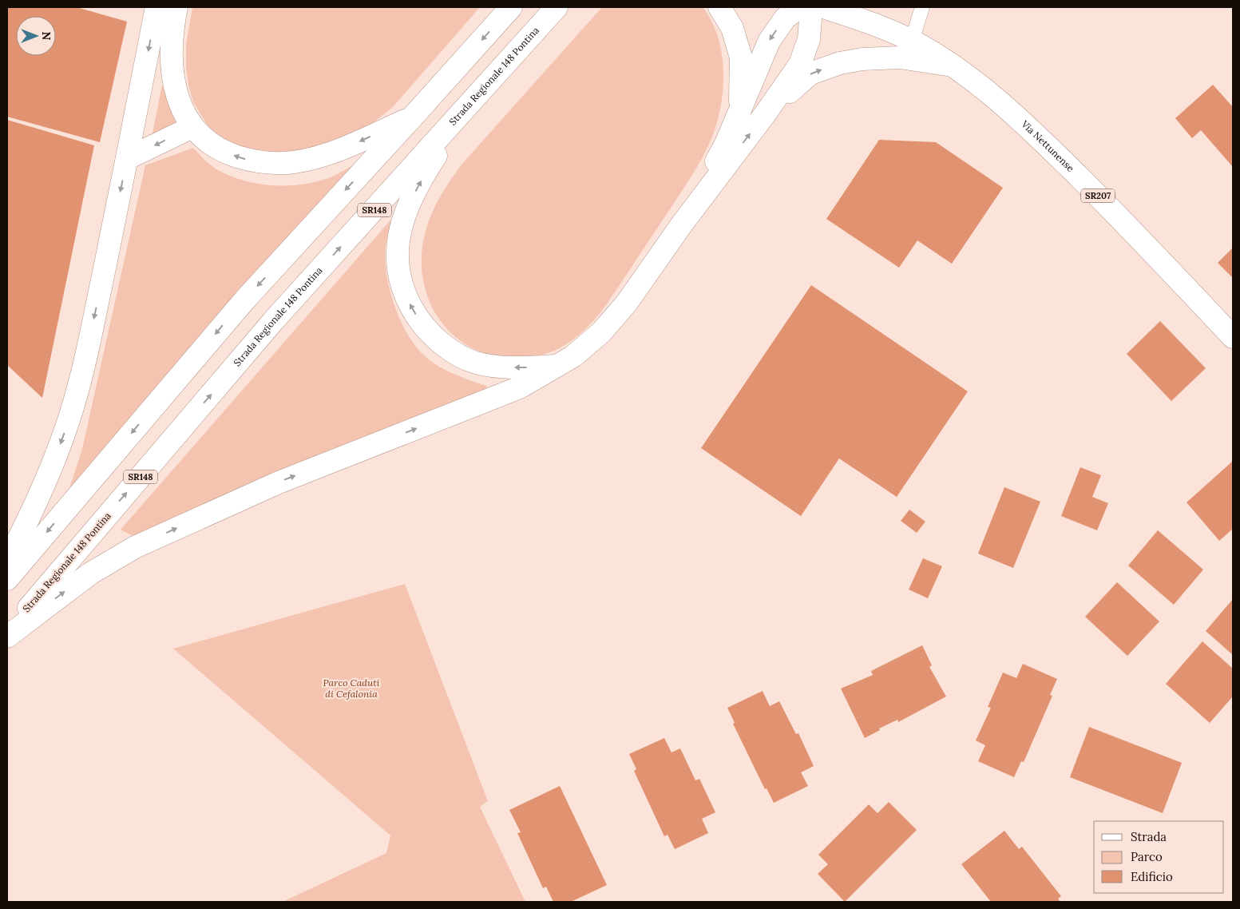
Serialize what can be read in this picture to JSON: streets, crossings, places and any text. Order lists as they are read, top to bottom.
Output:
{
  "streets": {
    "main road": [
      "Strada Regionale 148 Pontina",
      "Via Nettunense",
      "SR207",
      "SR148"
    ]
  },
  "parks": ["Parco Caduti di Cefalonia"],
  "legend": ["Strada", "Parco", "Edificio"],
  "north": "right"
}
